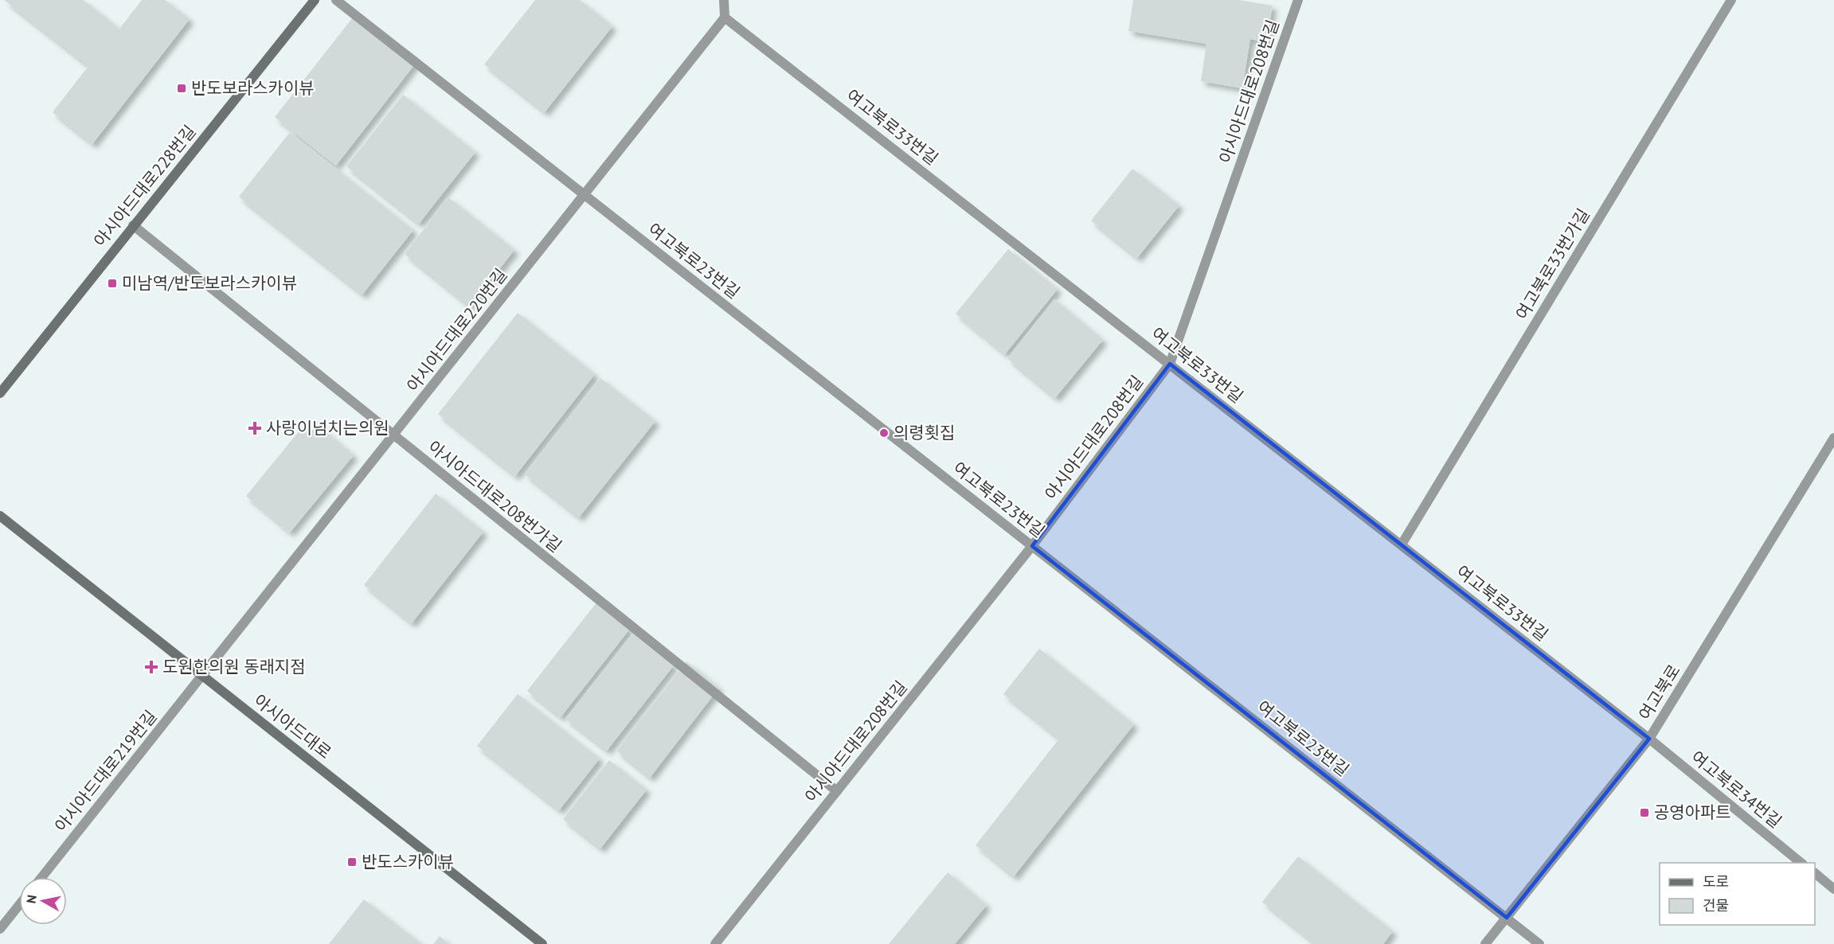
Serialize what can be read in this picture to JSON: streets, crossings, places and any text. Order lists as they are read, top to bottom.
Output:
{
  "streets": {
    "main road": ["아시아드대로228번길", "아시아드대로"],
    "street": [
      "아시아드대로208번길",
      "여고북로33번길",
      "여고북로23번길",
      "여고북로33번가길",
      "아시아드대로220번길",
      "아시아드대로208번가길",
      "여고북로",
      "아시아드대로219번길",
      "여고북로34번길"
    ]
  },
  "crossings": [
    ["아시아드대로208번길", "여고북로33번길"],
    ["아시아드대로208번길", "여고북로23번길"],
    ["아시아드대로208번길", "아시아드대로208번가길"],
    ["여고북로33번길", "여고북로33번가길"],
    ["여고북로33번길", "아시아드대로220번길"],
    ["여고북로33번길", "여고북로"],
    ["여고북로33번길", "여고북로34번길"],
    ["아시아드대로228번길", "아시아드대로208번가길"],
    ["여고북로23번길", "아시아드대로220번길"],
    ["여고북로23번길", "여고북로"],
    ["아시아드대로220번길", "아시아드대로208번가길"],
    ["아시아드대로220번길", "아시아드대로"],
    ["아시아드대로220번길", "아시아드대로219번길"],
    ["여고북로", "여고북로34번길"],
    ["아시아드대로", "아시아드대로219번길"]
  ],
  "places": {
    "transit": [
      "반도보라스카이뷰",
      "미남역/반도보라스카이뷰",
      "공영아파트",
      "반도스카이뷰"
    ],
    "health": ["사랑이넘치는의원", "도원한의원 동래지점"],
    "other": ["의령횟집"]
  },
  "legend": ["도로", "건물"],
  "north": "left"
}
